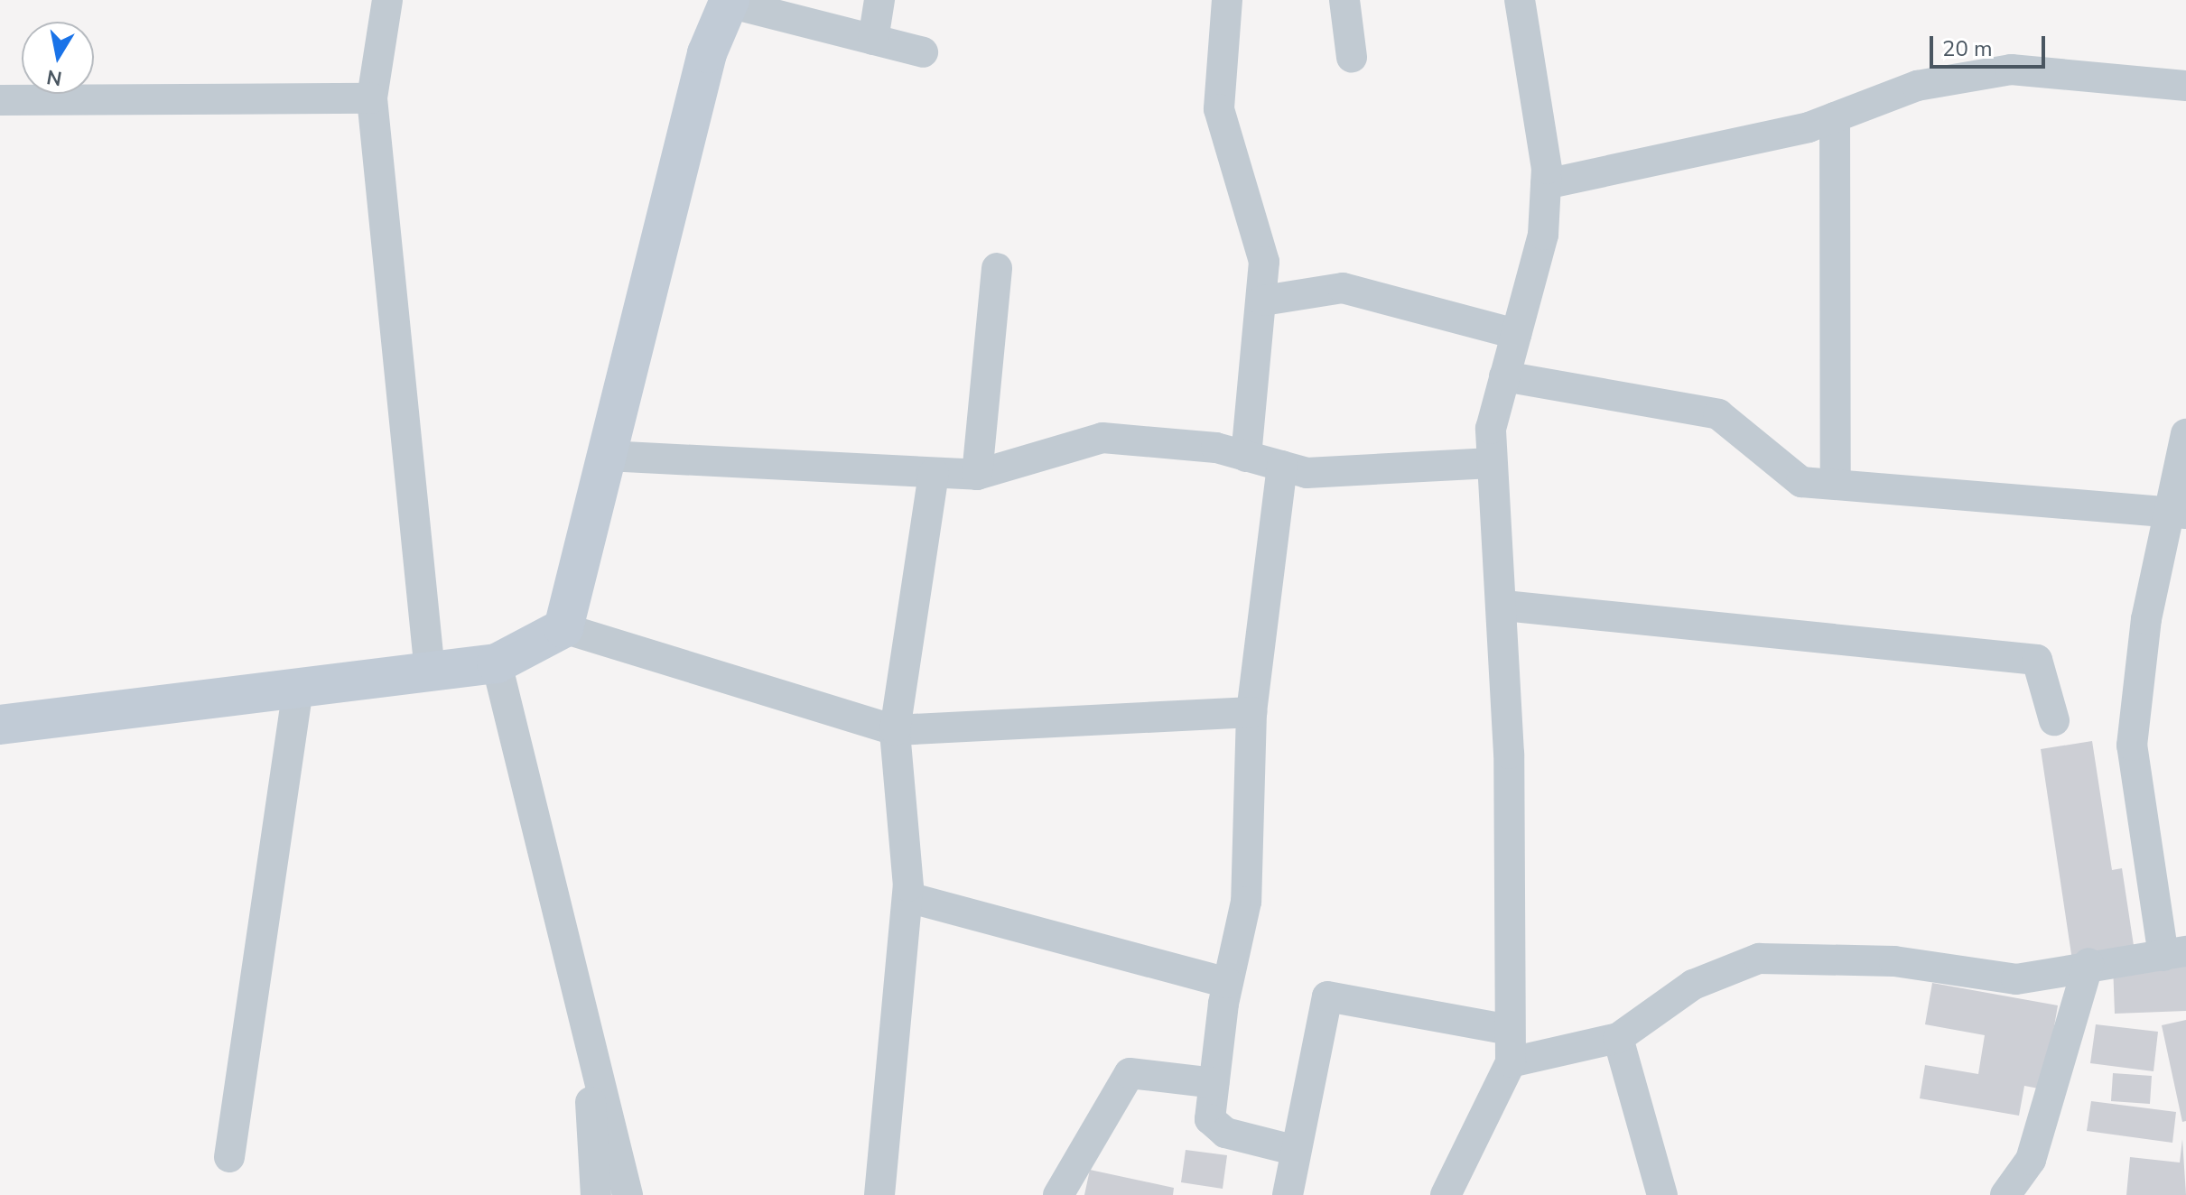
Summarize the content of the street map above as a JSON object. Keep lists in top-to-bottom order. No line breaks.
{"scale_bar":"20 m","north":"bottom"}
